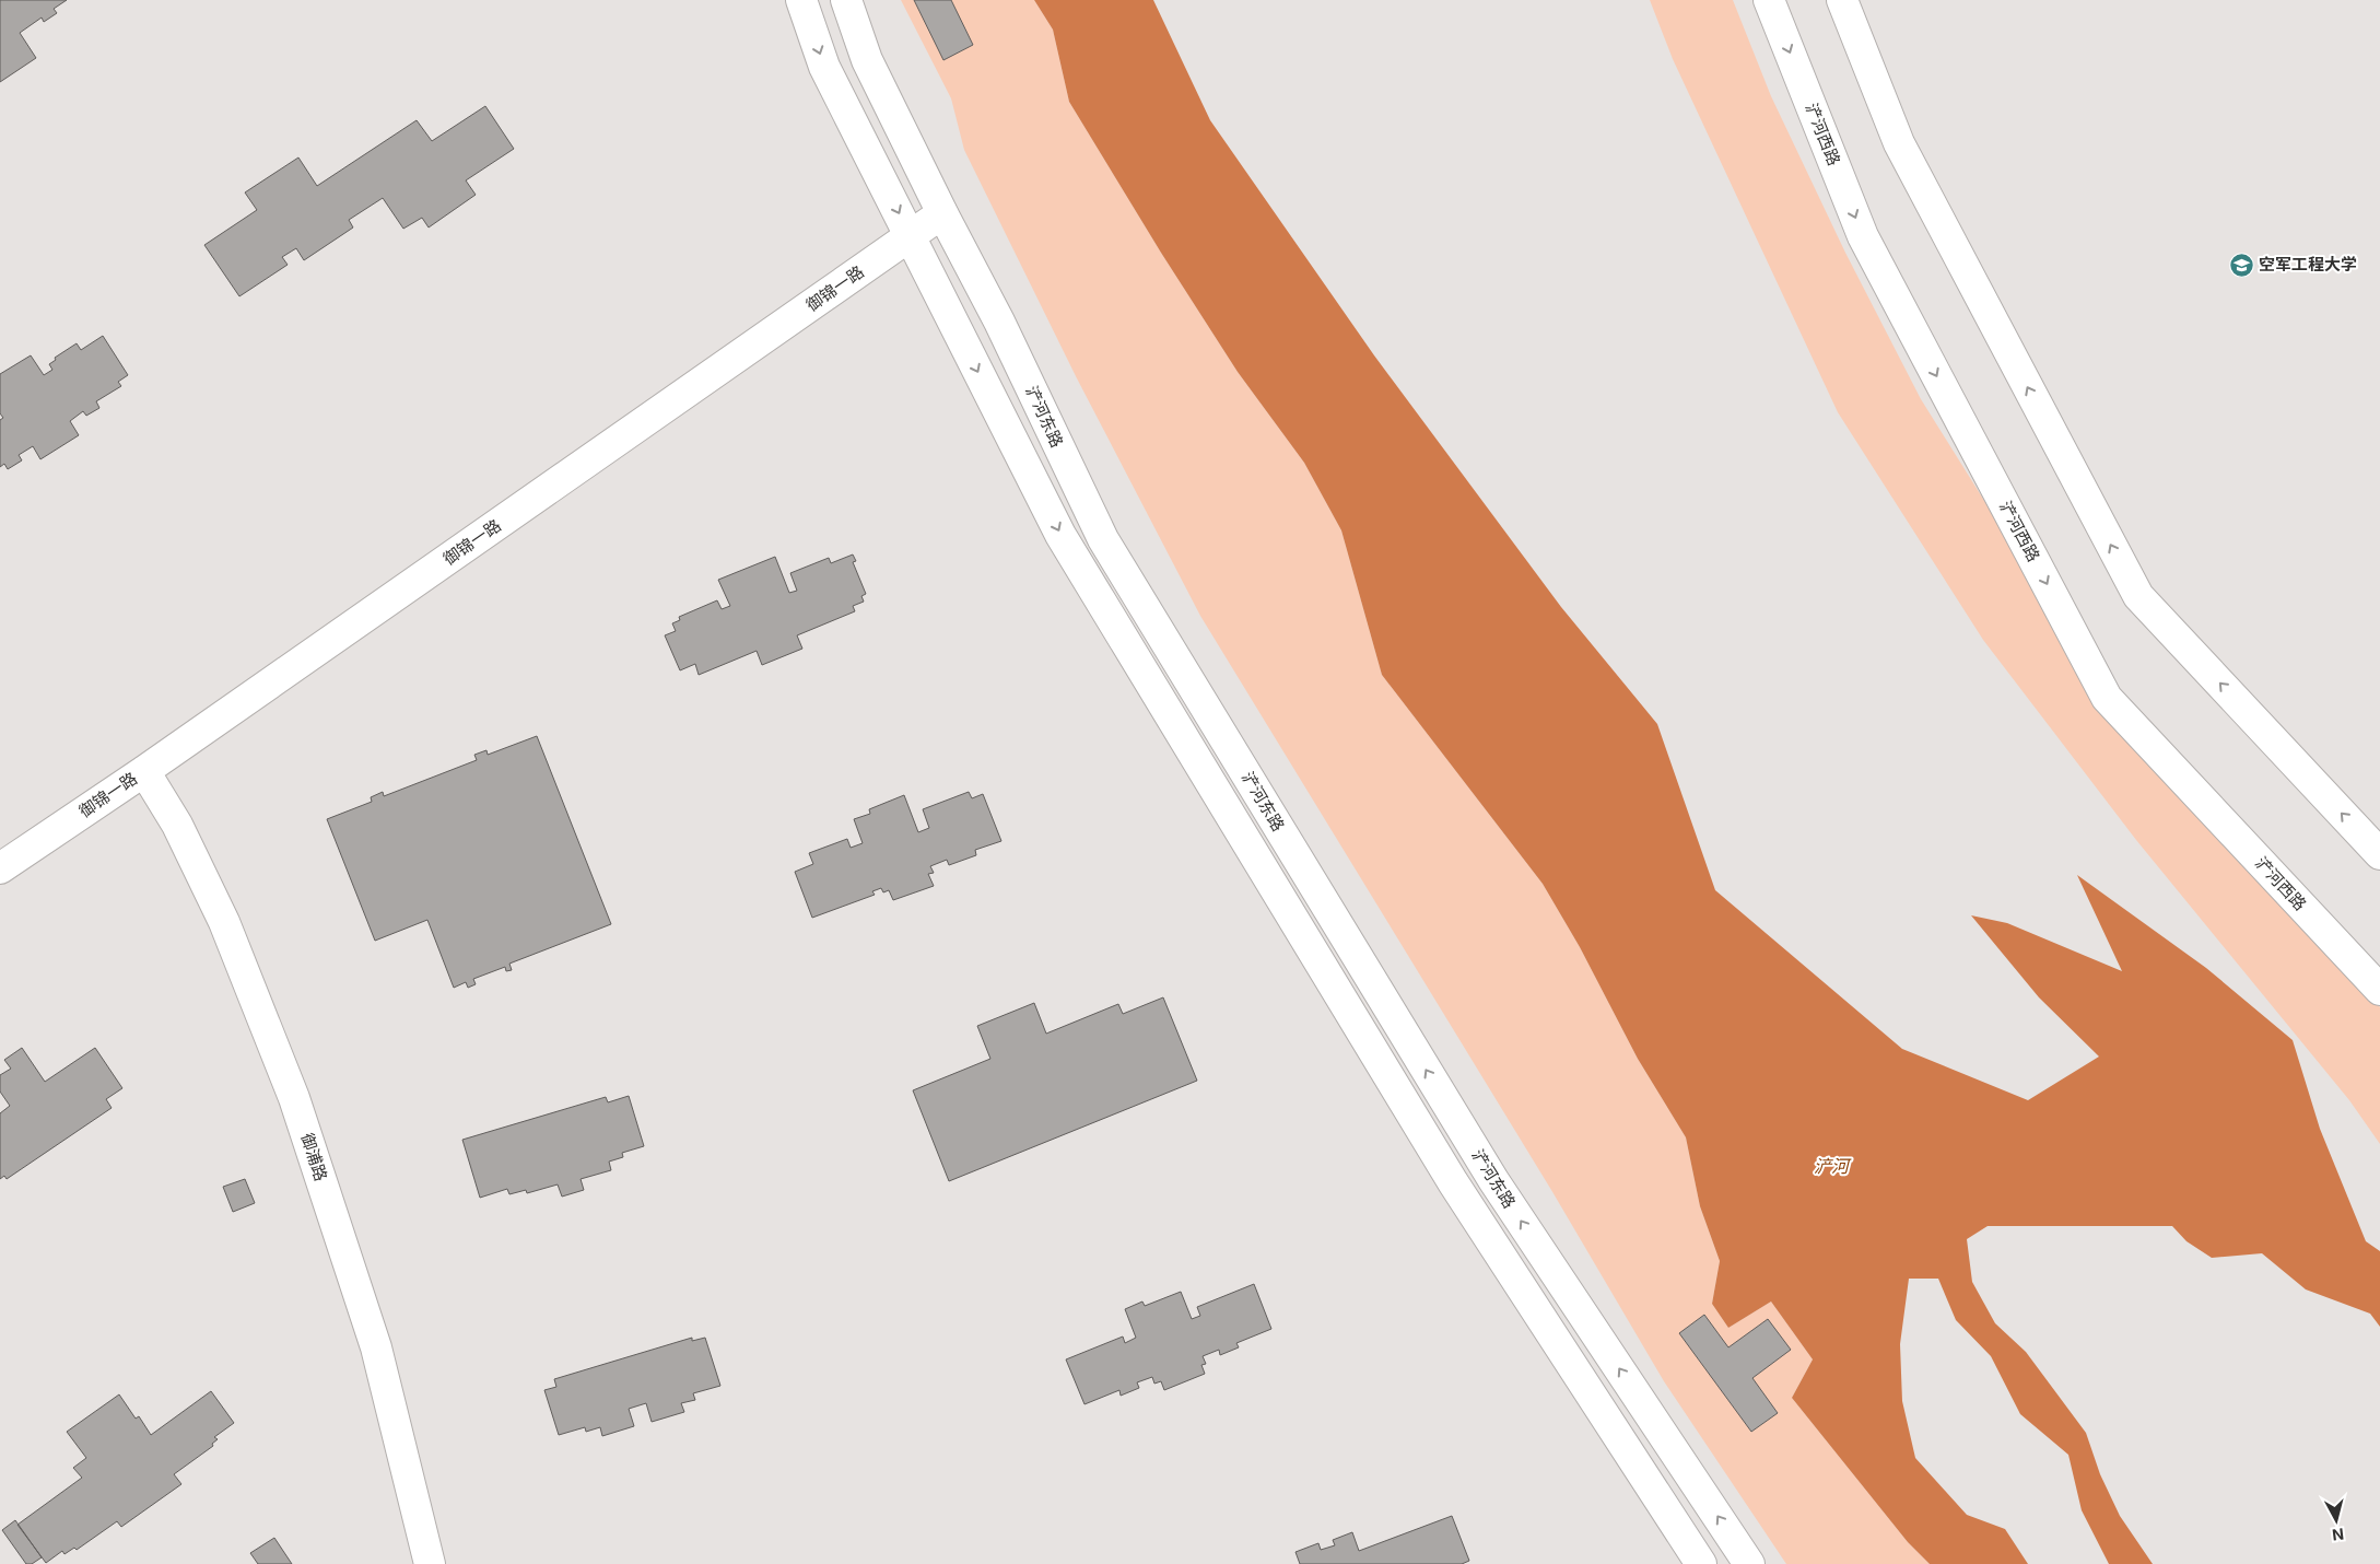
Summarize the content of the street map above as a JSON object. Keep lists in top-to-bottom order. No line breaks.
{"streets":{"main road":["浐河西路","御锦一路","浐河东路","御浦路"]},"crossings":[["御锦一路","浐河东路"],["御锦一路","御浦路"]],"water":["浐河"],"places":{"school or university":["空军工程大学"]},"north":"bottom"}
